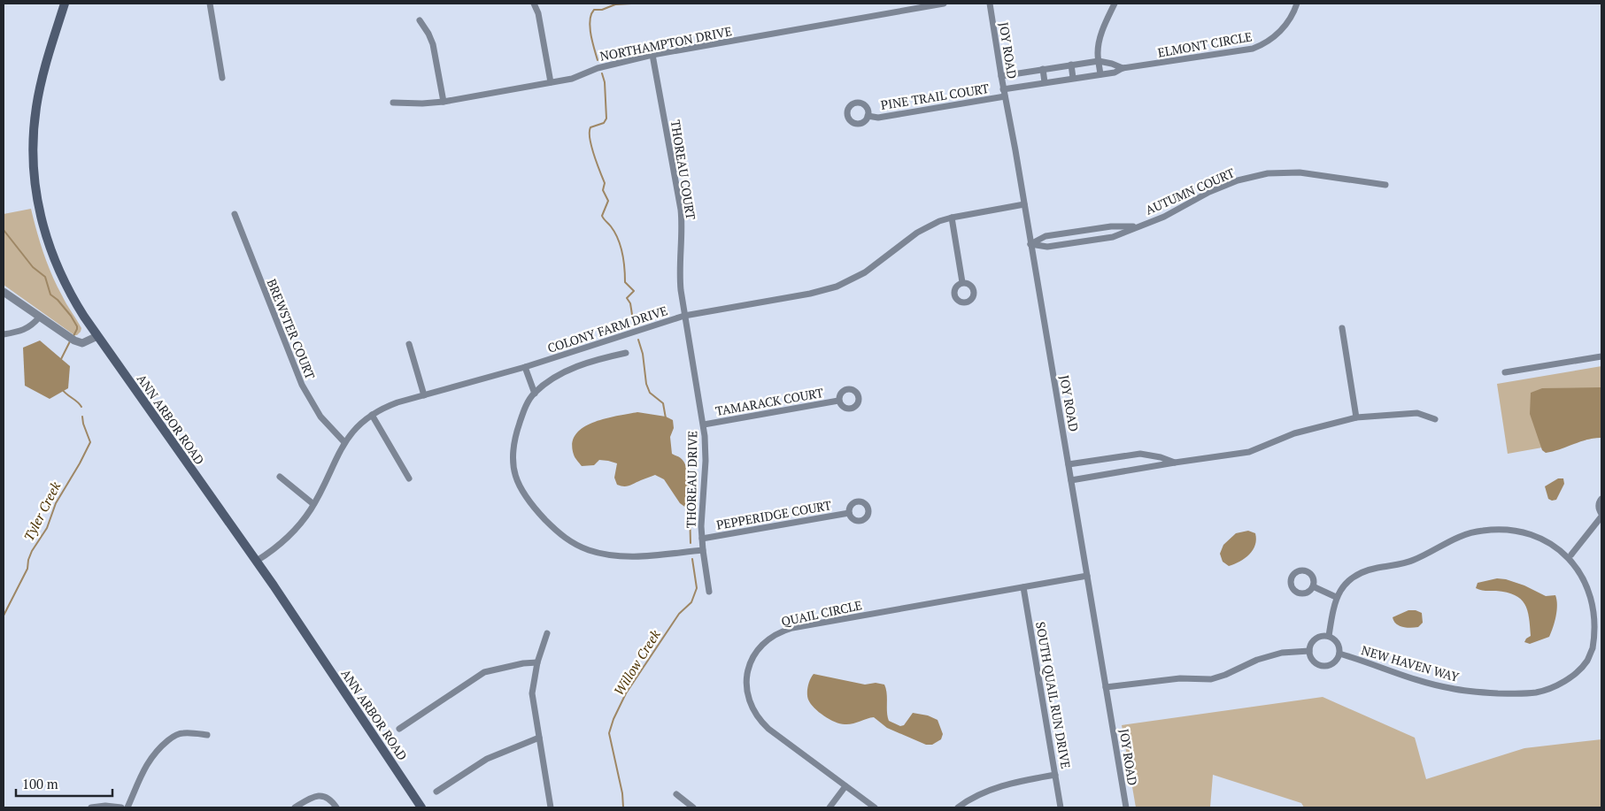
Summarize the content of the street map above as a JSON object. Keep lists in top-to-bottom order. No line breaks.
{"streets":{"main road":["ANN ARBOR ROAD"],"street":["NORTHAMPTON DRIVE","ELMONT CIRCLE","JOY ROAD","PINE TRAIL COURT","THOREAU COURT","AUTUMN COURT","BREWSTER COURT","COLONY FARM DRIVE","TAMARACK COURT","THOREAU DRIVE","PEPPERIDGE COURT","QUAIL CIRCLE","NEW HAVEN WAY","SOUTH QUAIL RUN DRIVE"]},"crossings":[["NORTHAMPTON DRIVE","THOREAU COURT"],["ELMONT CIRCLE","JOY ROAD"],["JOY ROAD","PINE TRAIL COURT"],["JOY ROAD","AUTUMN COURT"],["JOY ROAD","COLONY FARM DRIVE"],["JOY ROAD","QUAIL CIRCLE"],["THOREAU COURT","COLONY FARM DRIVE"],["THOREAU COURT","THOREAU DRIVE"],["BREWSTER COURT","COLONY FARM DRIVE"],["COLONY FARM DRIVE","ANN ARBOR ROAD"],["COLONY FARM DRIVE","THOREAU DRIVE"],["TAMARACK COURT","THOREAU DRIVE"],["THOREAU DRIVE","PEPPERIDGE COURT"],["QUAIL CIRCLE","SOUTH QUAIL RUN DRIVE"]],"water":["Tyler Creek","Willow Creek"],"scale_bar":"100 m"}
